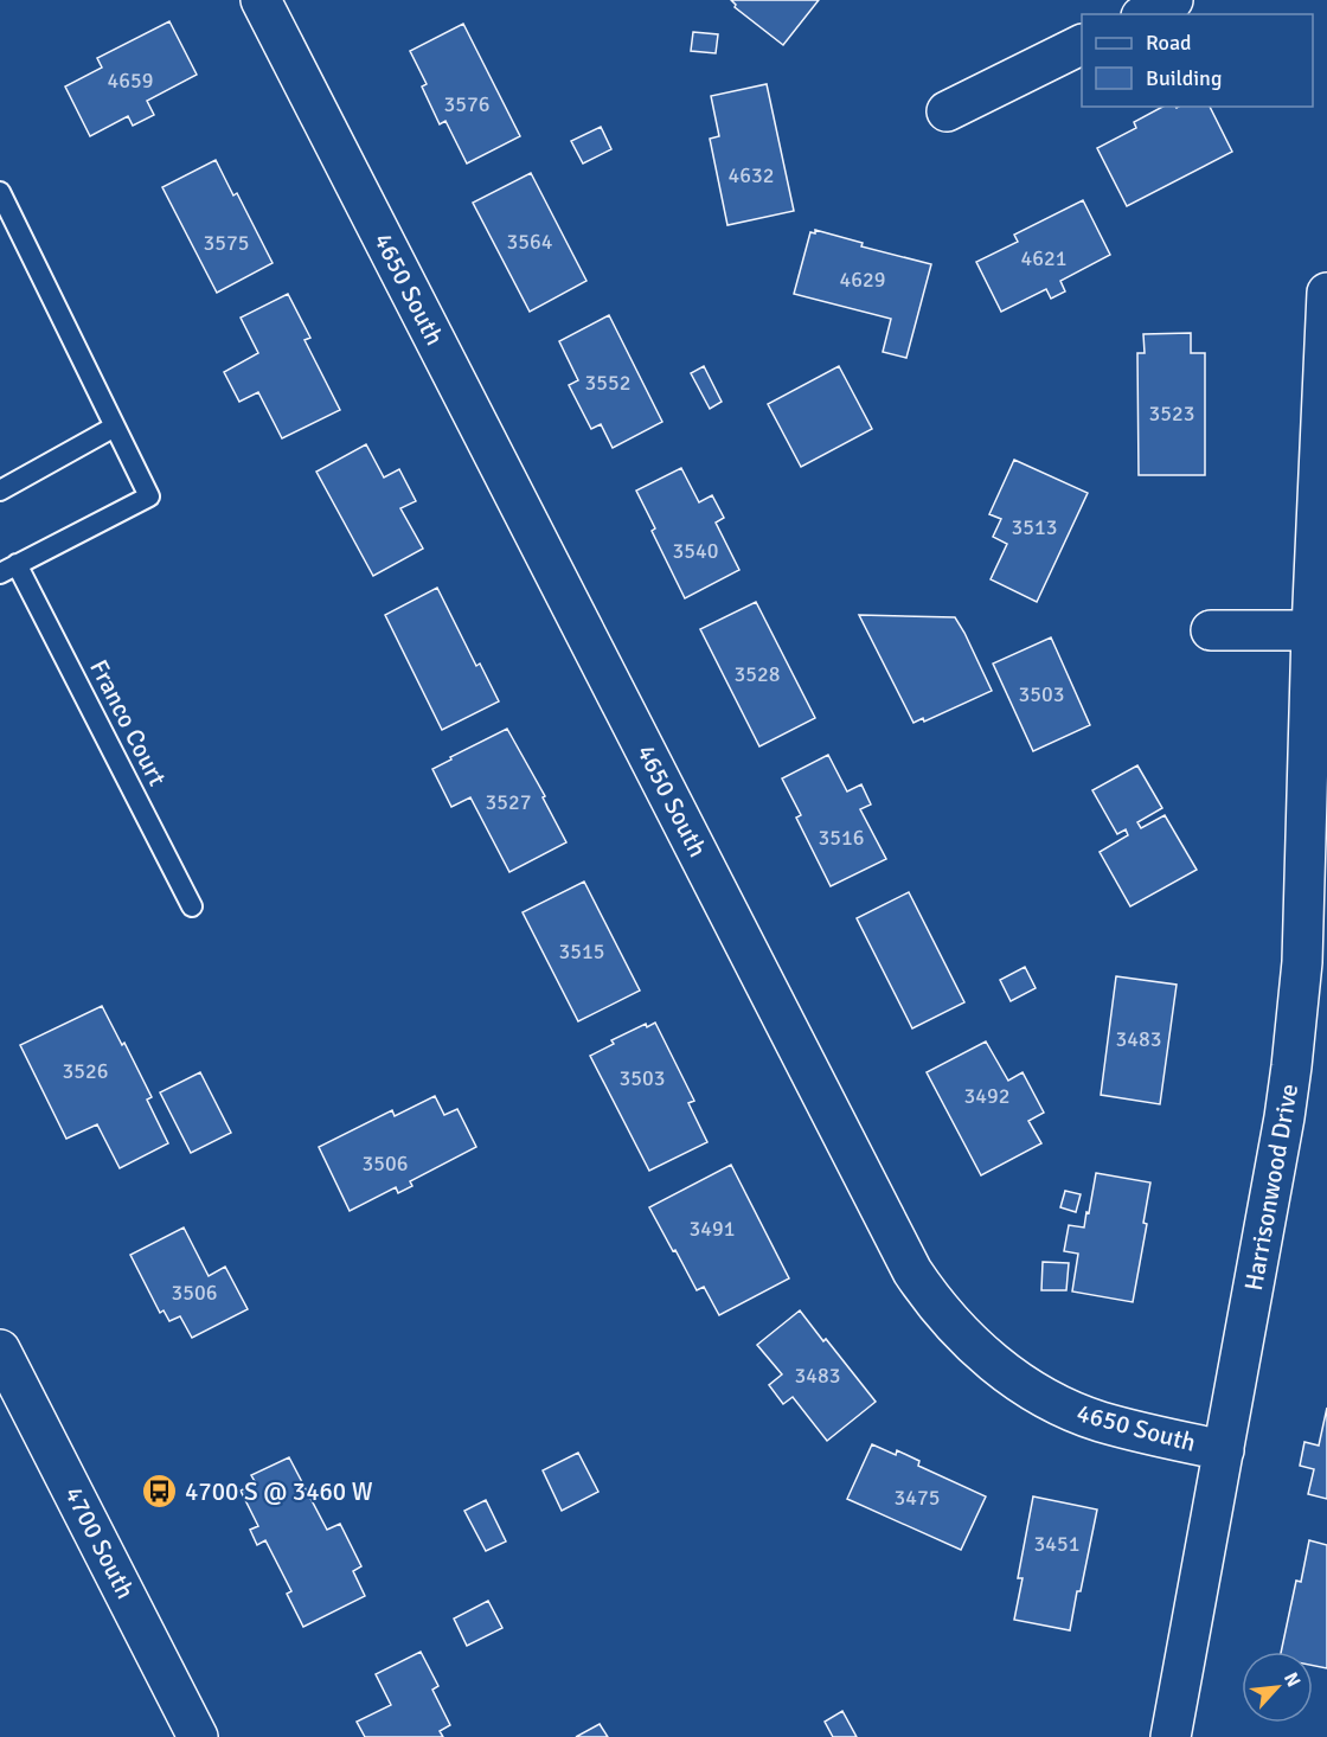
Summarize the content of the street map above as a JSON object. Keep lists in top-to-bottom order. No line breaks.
{"streets":{"street":["4650 South","Harrisonwood Drive","4700 South"],"lane":["Franco Court"]},"crossings":[["4650 South","Harrisonwood Drive"]],"places":{"bus stop":["4700 S @ 3460 W"]},"house_numbers":["4659","3576","4632","3564","3575","4621","4629","3552","3523","3513","3540","3528","3503","3527","3516","3515","3483","3526","3503","3492","3506","3491","3506","3483","3475","3451"],"legend":["Road","Building"],"north":"top right"}
